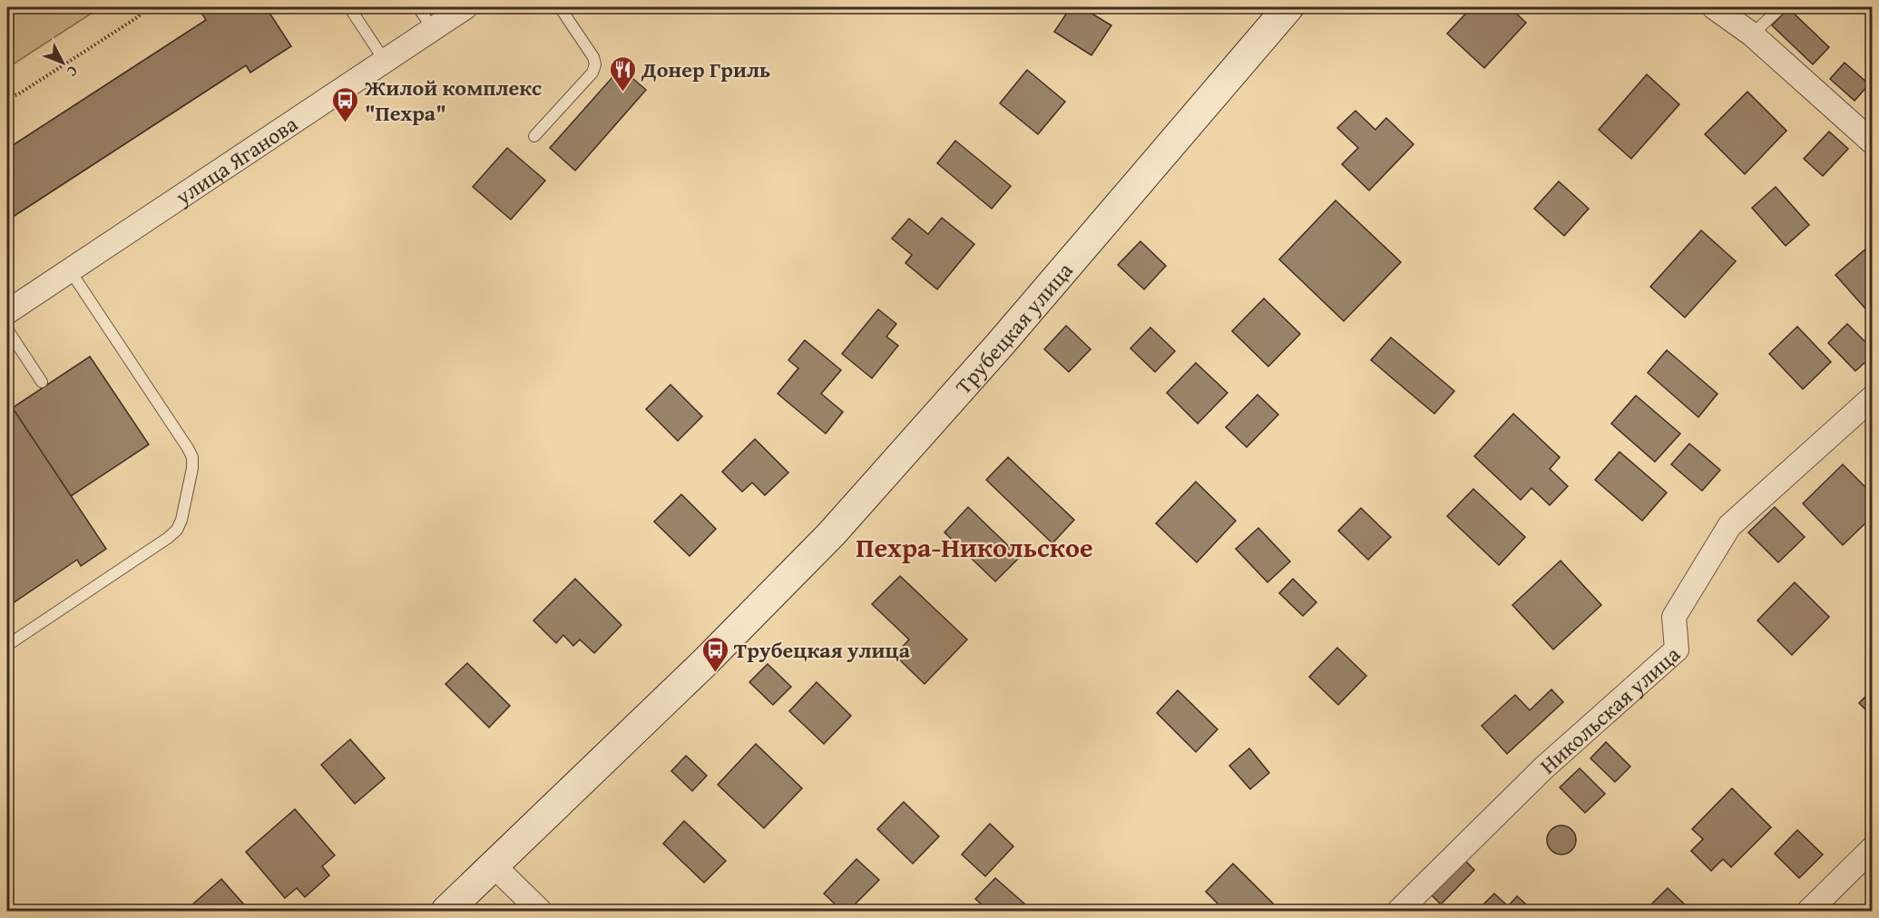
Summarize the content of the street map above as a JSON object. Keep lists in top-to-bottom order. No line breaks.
{"streets":{"main road":["Трубецкая улица"],"street":["улица Яганова","Никольская улица"]},"districts":["Пехра-Никольское"],"places":{"restaurant":["Донер Гриль"],"bus stop":["Жилой комплекс \"Пехра\"","Трубецкая улица"]},"north":"bottom right"}
